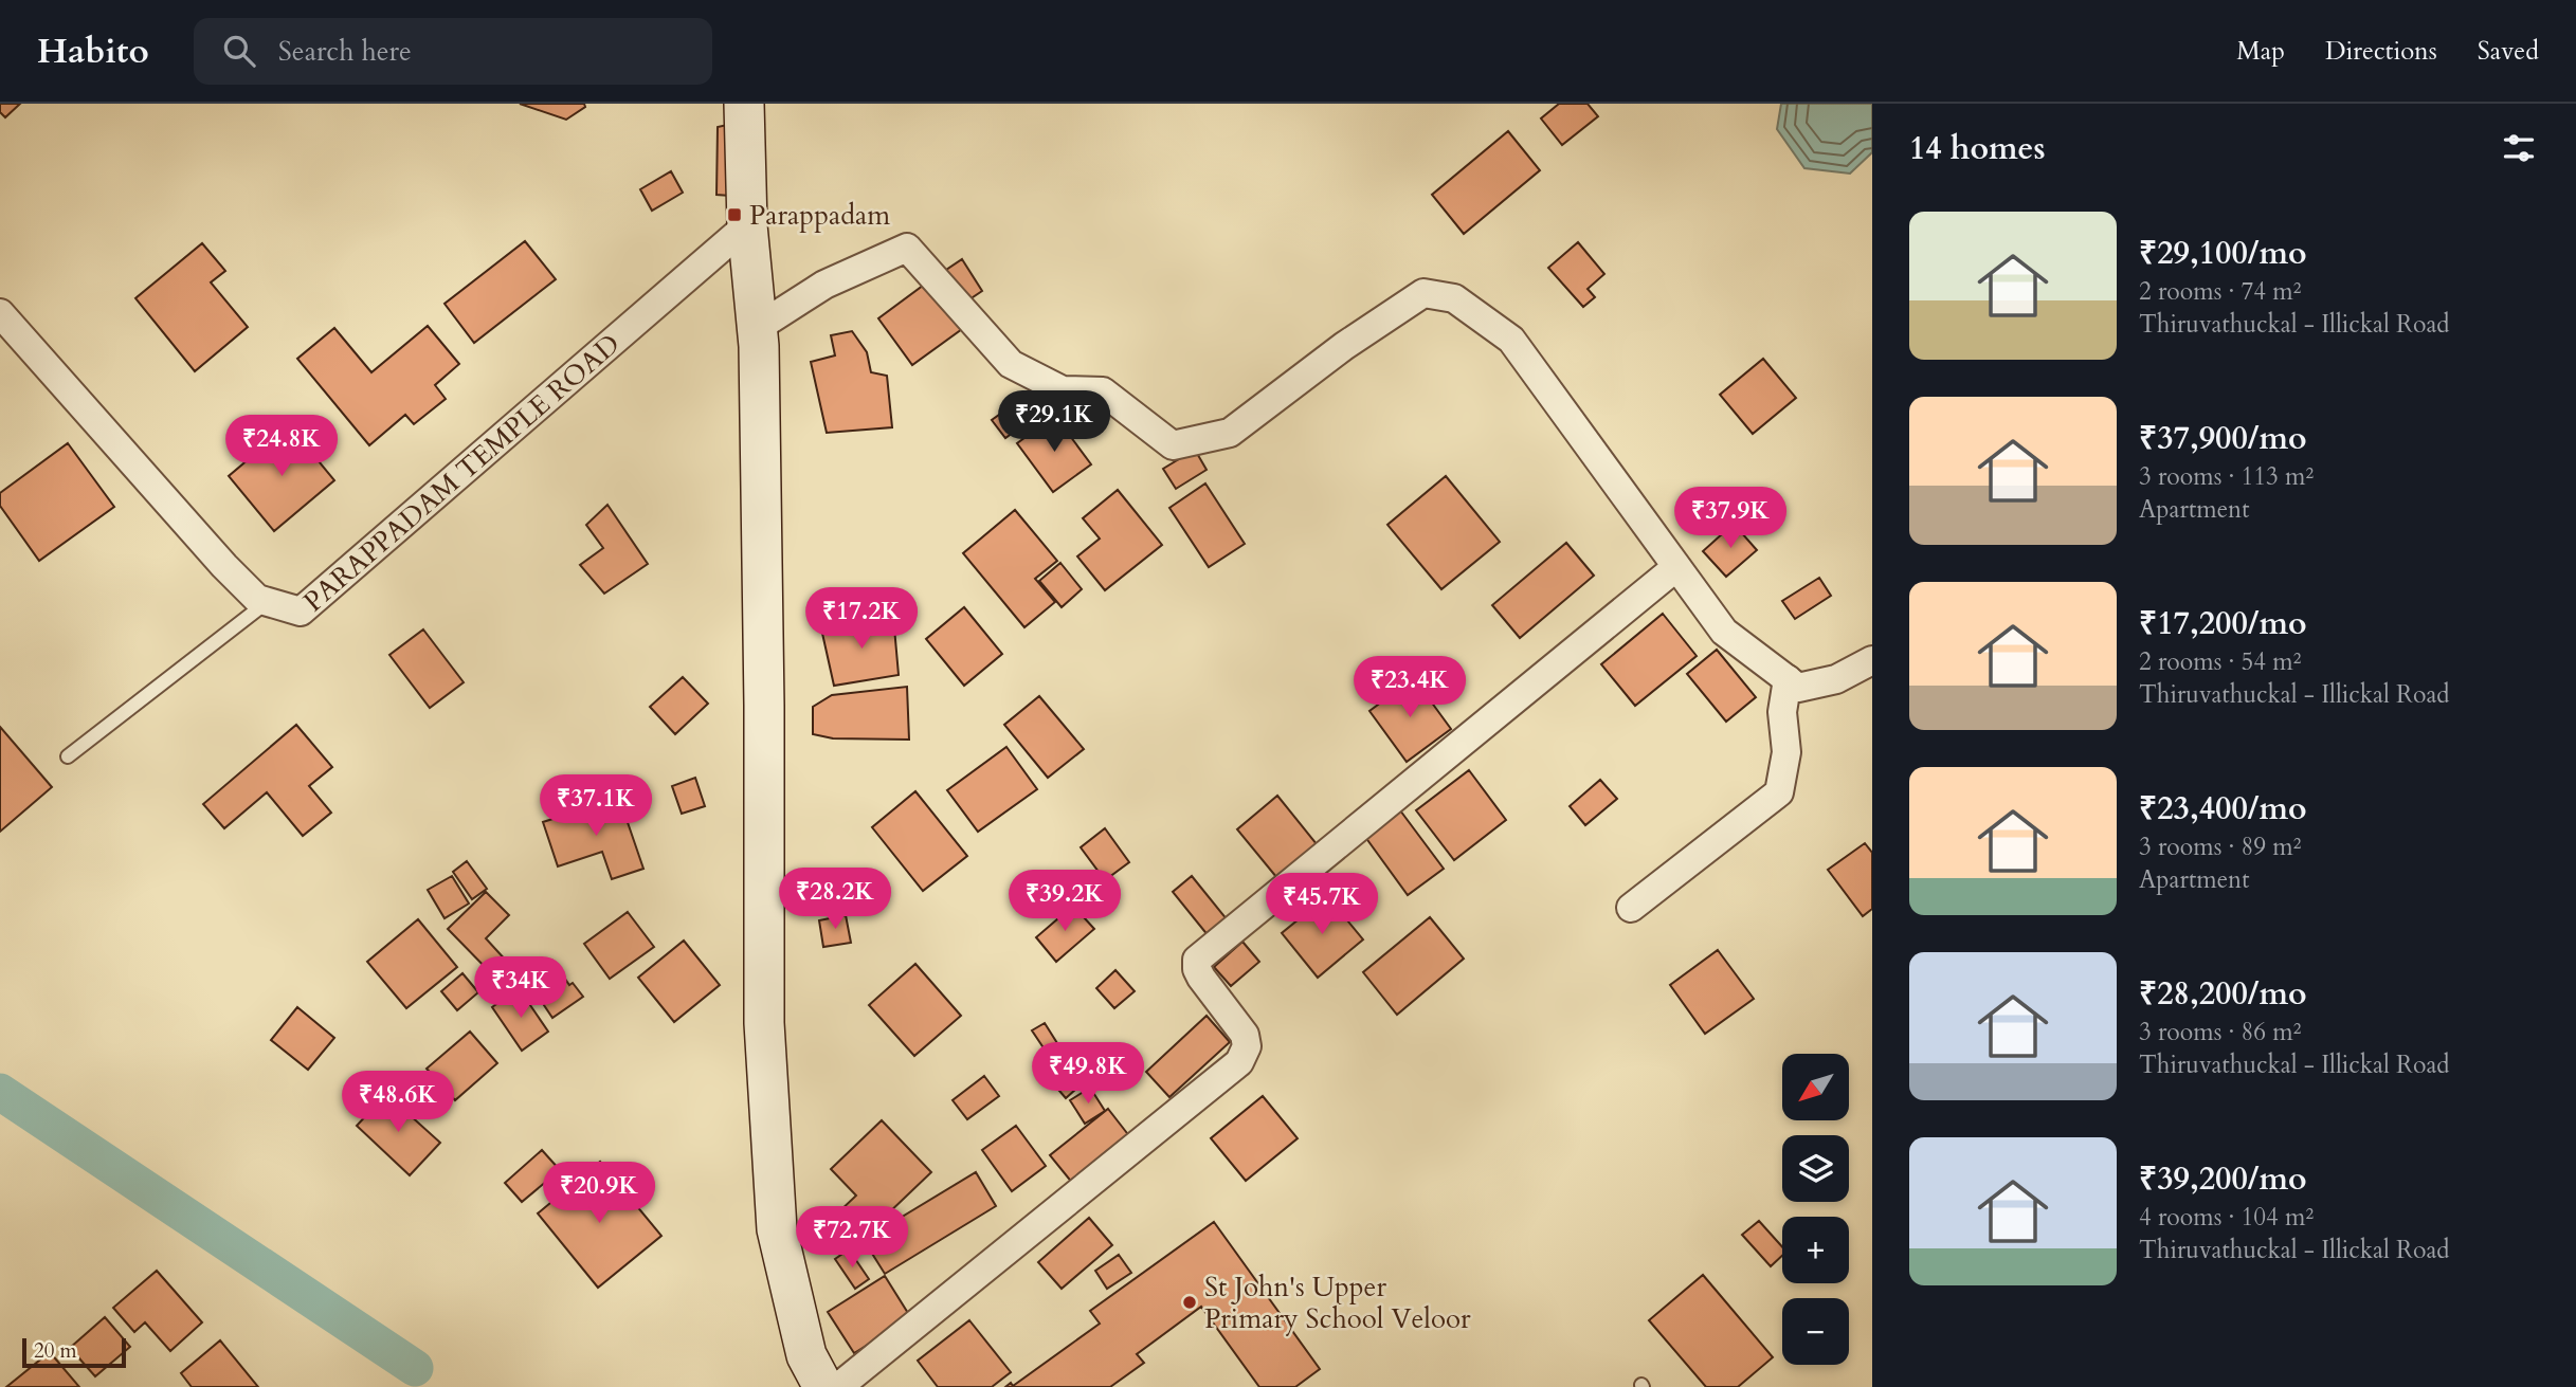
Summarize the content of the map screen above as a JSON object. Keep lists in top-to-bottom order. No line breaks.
{"streets":{"street":["PARAPPADAM TEMPLE ROAD"]},"places":{"transit":["Parappadam"],"other":["St John's Upper Primary School Veloor"]},"scale_bar":"20 m","north":"bottom left","page":{"header":"Habito","search":"Search here","nav":["Map","Directions","Saved"],"heading":"14 homes","list":[{"name":"₹29,100/mo","note":"2 rooms · 74 m² · Thiruvathuckal - Illickal Road"},{"name":"₹37,900/mo","note":"3 rooms · 113 m² · Apartment"},{"name":"₹17,200/mo","note":"2 rooms · 54 m² · Thiruvathuckal - Illickal Road"},{"name":"₹23,400/mo","note":"3 rooms · 89 m² · Apartment"},{"name":"₹28,200/mo","note":"3 rooms · 86 m² · Thiruvathuckal - Illickal Road"},{"name":"₹39,200/mo","note":"4 rooms · 104 m² · Thiruvathuckal - Illickal Road"}],"price":["₹29.1K","₹24.8K","₹37.9K","₹17.2K","₹23.4K","₹37.1K","₹28.2K","₹39.2K","₹45.7K","₹34K","₹49.8K","₹48.6K","₹20.9K","₹72.7K"],"map_buttons":["+","−"],"scale":"20 m"}}
